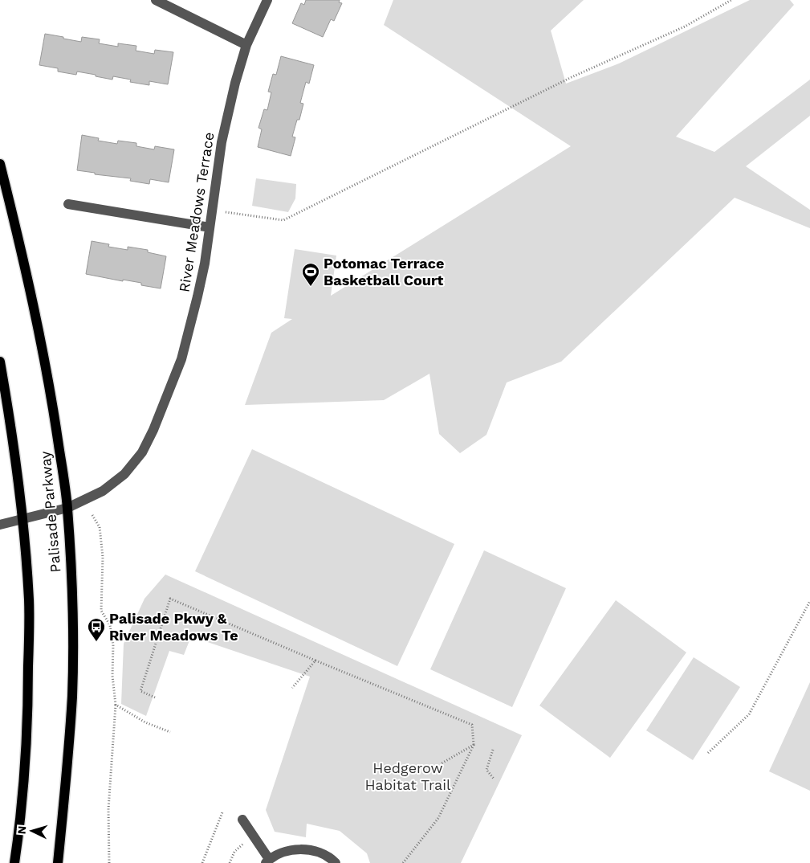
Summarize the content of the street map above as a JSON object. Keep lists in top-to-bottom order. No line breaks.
{"streets":{"main road":["Palisade Parkway"],"street":["River Meadows Terrace"]},"crossings":[["River Meadows Terrace","Palisade Parkway"]],"parks":["Hedgerow Habitat Trail"],"places":{"sports":["Potomac Terrace Basketball Court"],"bus stop":["Palisade Pkwy & River Meadows Te"]},"north":"left"}
